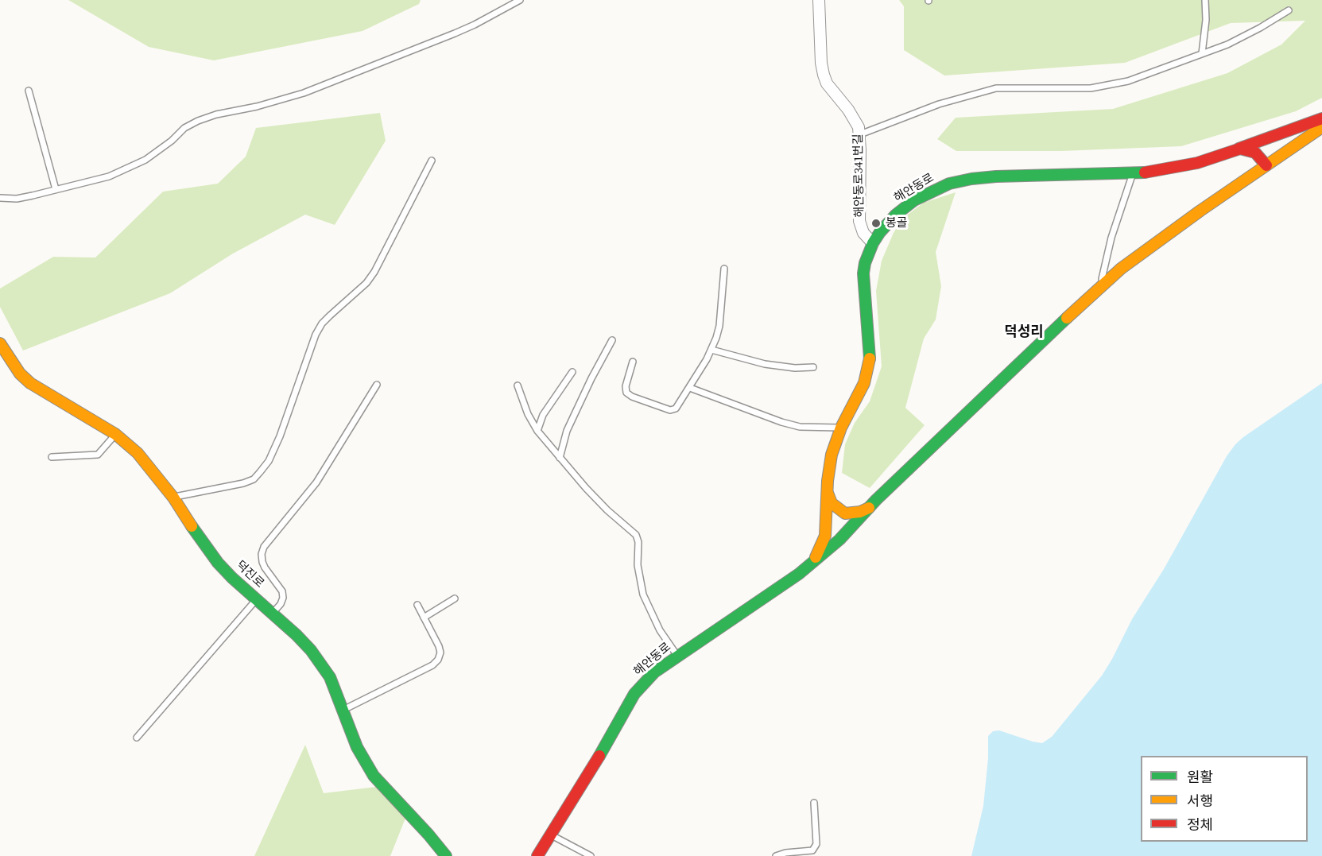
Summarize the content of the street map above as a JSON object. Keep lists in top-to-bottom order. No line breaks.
{"streets":{"street":["해안동로341번길","해안동로","덕진로"]},"crossings":[["해안동로341번길","해안동로"]],"districts":["덕성리"],"places":["봉골"],"legend":["원활","서행","정체"]}
